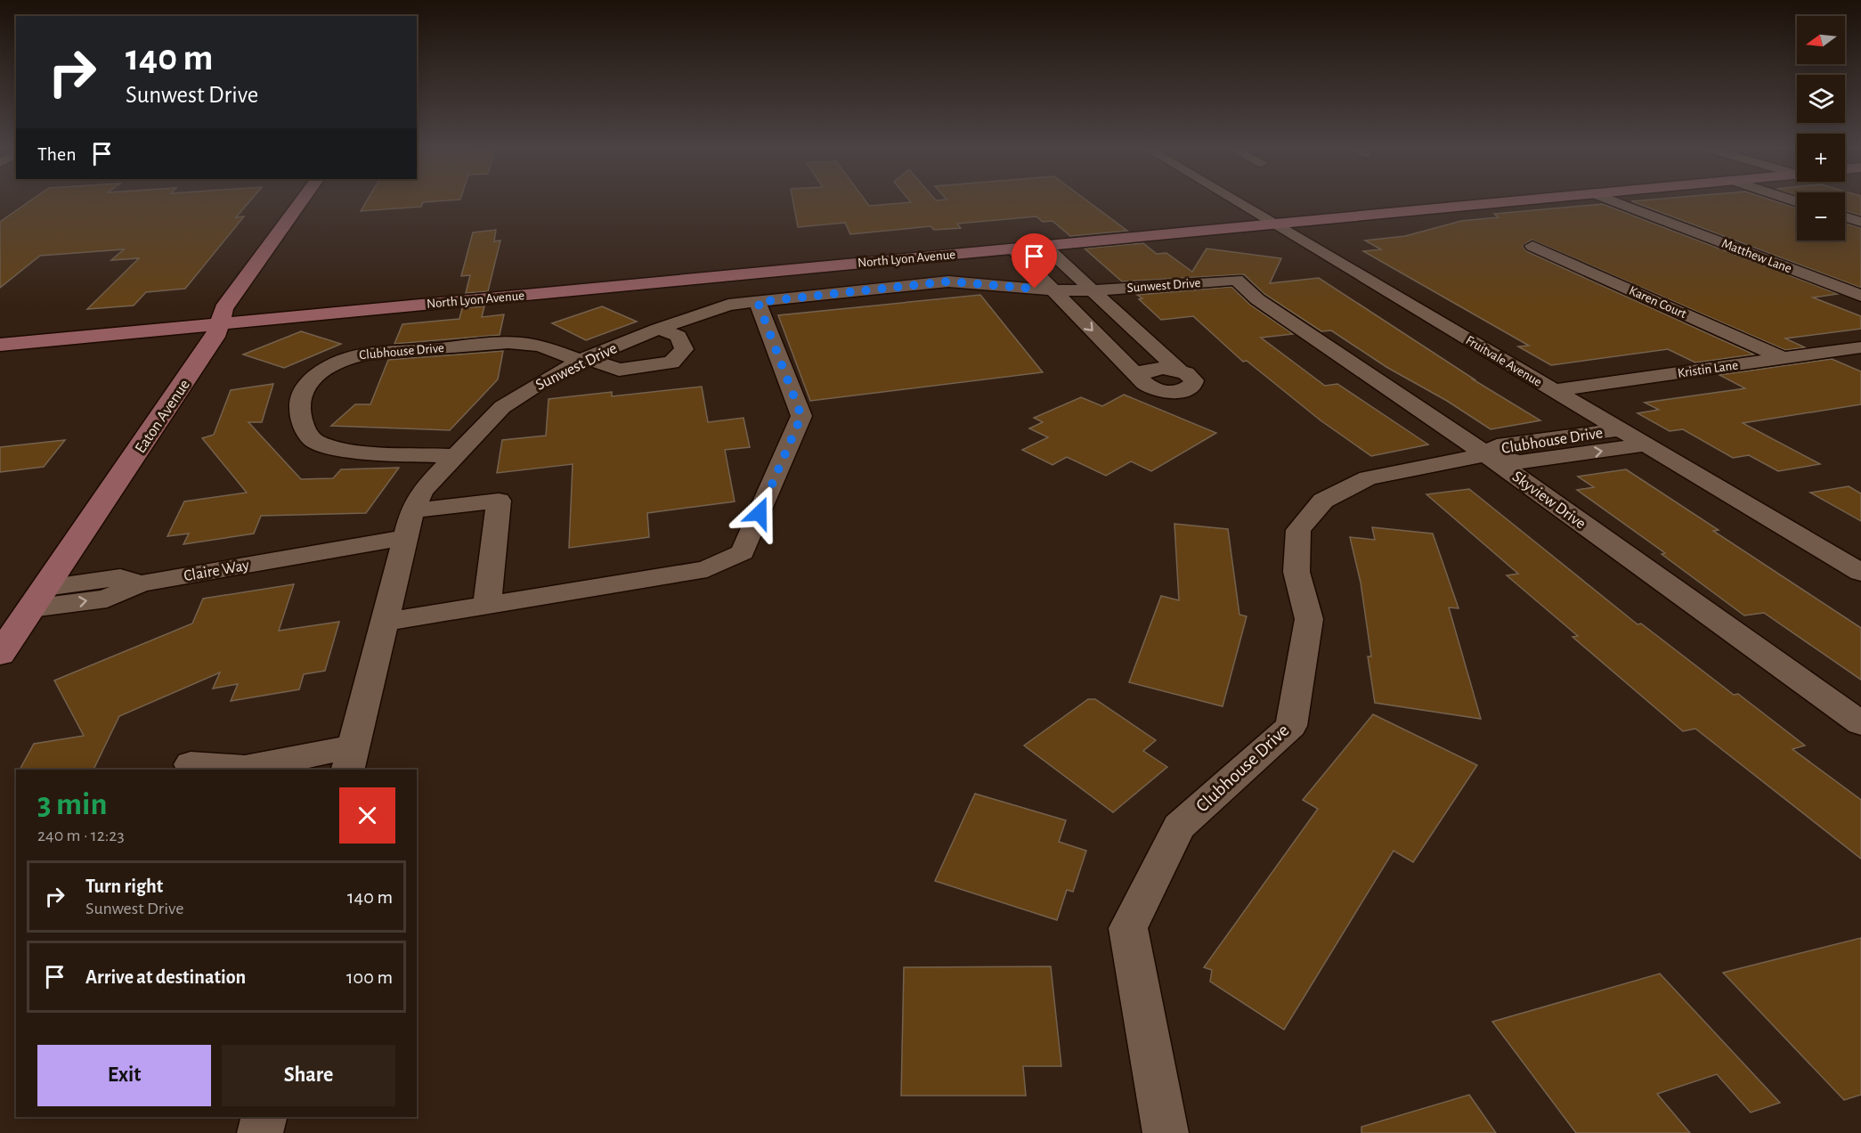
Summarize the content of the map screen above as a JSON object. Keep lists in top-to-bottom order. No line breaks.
{"streets":{"street":["Matthew Lane","North Lyon Avenue","Sunwest Drive","Karen Court","Clubhouse Drive","Fruitvale Avenue","Kristin Lane","Eaton Avenue","Skyview Drive","Claire Way"]},"crossings":[["North Lyon Avenue","Fruitvale Avenue"],["North Lyon Avenue","Eaton Avenue"],["Sunwest Drive","Clubhouse Drive"],["Sunwest Drive","Skyview Drive"],["Sunwest Drive","Claire Way"],["Karen Court","Kristin Lane"],["Clubhouse Drive","Fruitvale Avenue"],["Clubhouse Drive","Skyview Drive"],["Fruitvale Avenue","Kristin Lane"],["Eaton Avenue","Claire Way"]],"north":"left","page":{"map_buttons":["+","−"],"turn":["140 m","Sunwest Drive"],"then":"Then","heading":["3 min","240 m · 12:23"],"list":[{"name":"Turn right","note":"Sunwest Drive","value":"140 m"},{"name":"Arrive at destination","value":"100 m"}],"buttons":["Exit","Share"]}}
